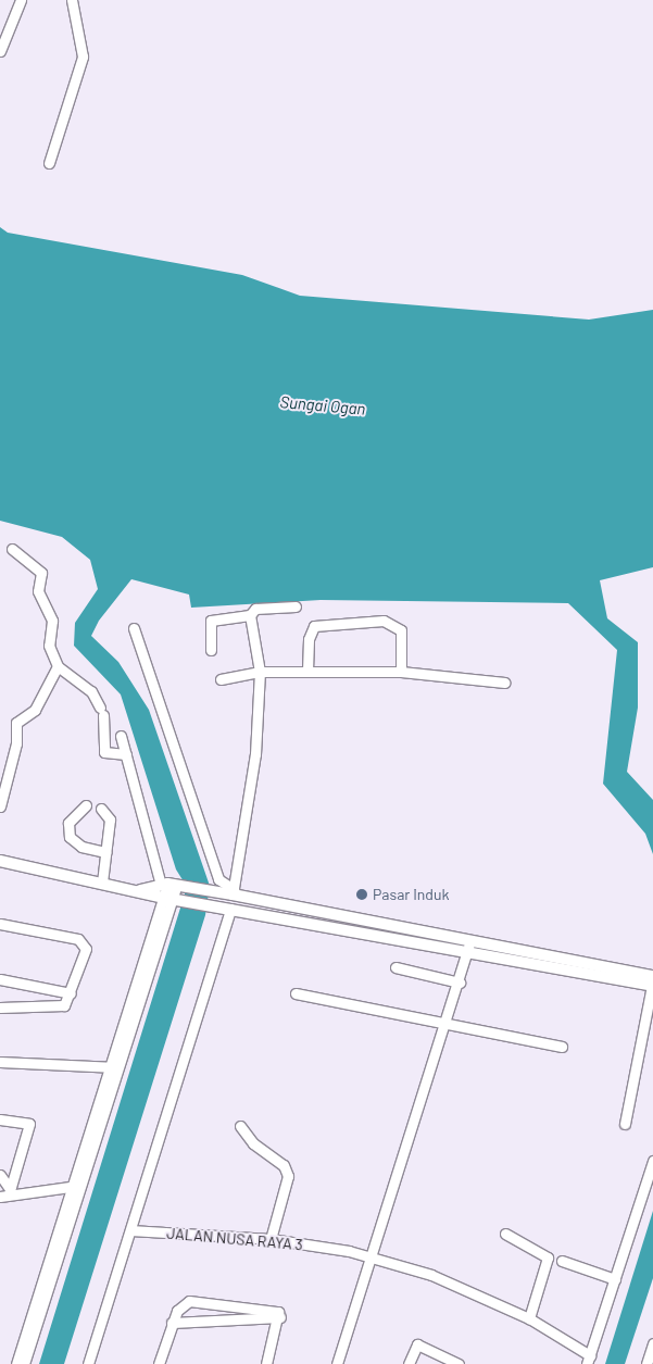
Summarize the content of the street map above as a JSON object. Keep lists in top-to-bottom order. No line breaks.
{"streets":{"street":["JALAN NUSA RAYA 3"]},"water":["Sungai Ogan"],"places":["Pasar Induk"]}
